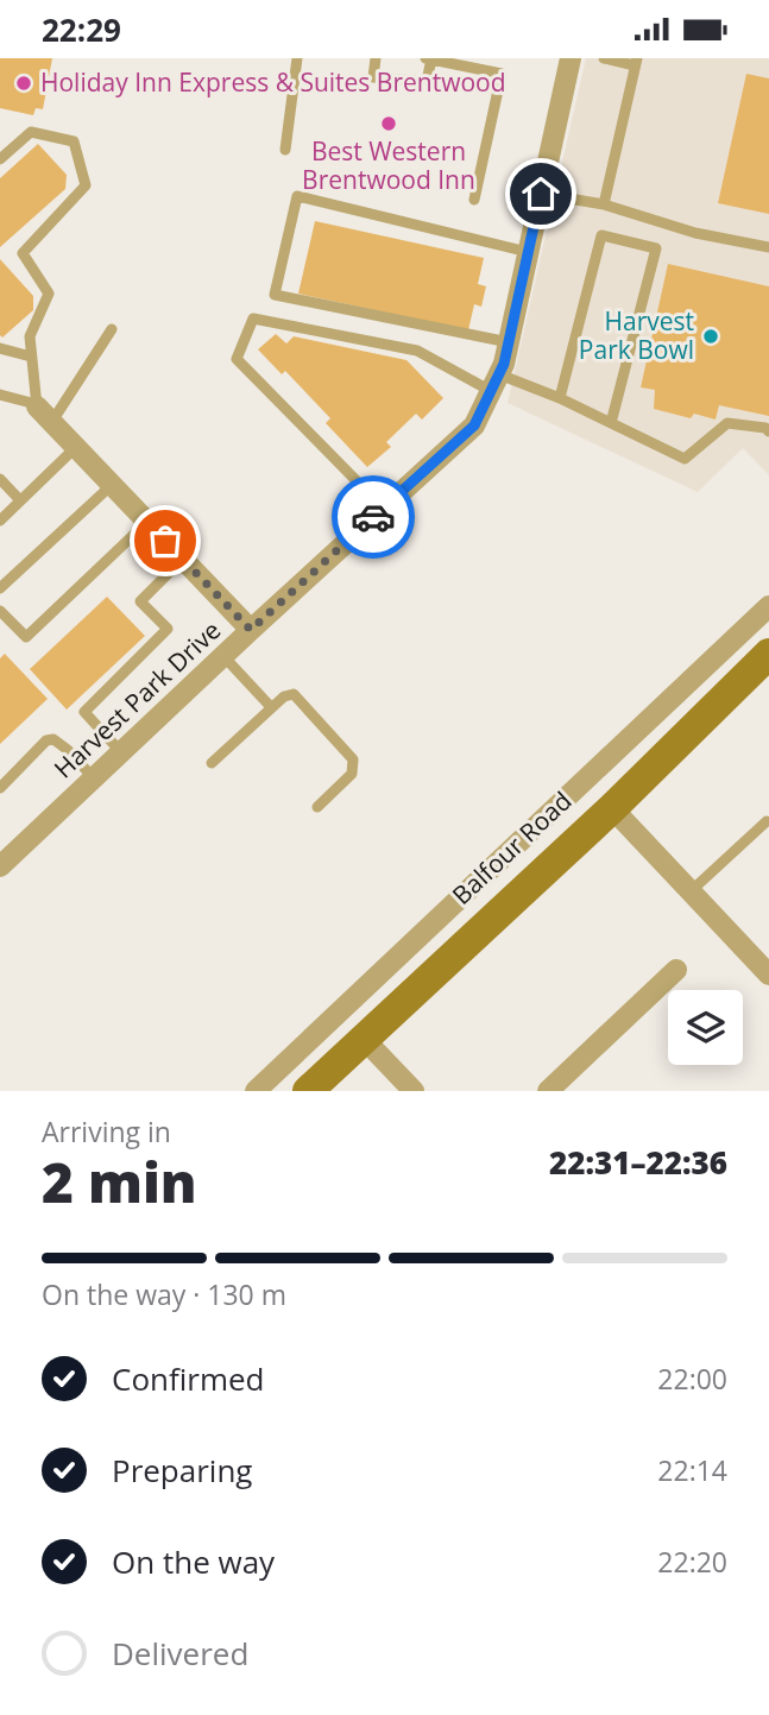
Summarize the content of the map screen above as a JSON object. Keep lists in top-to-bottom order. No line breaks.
{"streets":{"street":["Harvest Park Drive","Balfour Road"]},"places":["Holiday Inn Express & Suites Brentwood","Best Western Brentwood Inn","Harvest Park Bowl"],"page":{"status":"22:29","heading":["2 min","Arriving in","22:31–22:36"],"bar":"On the way · 130 m","list":[["Confirmed","22:00"],["Preparing","22:14"],["On the way","22:20"],"Delivered"]}}
